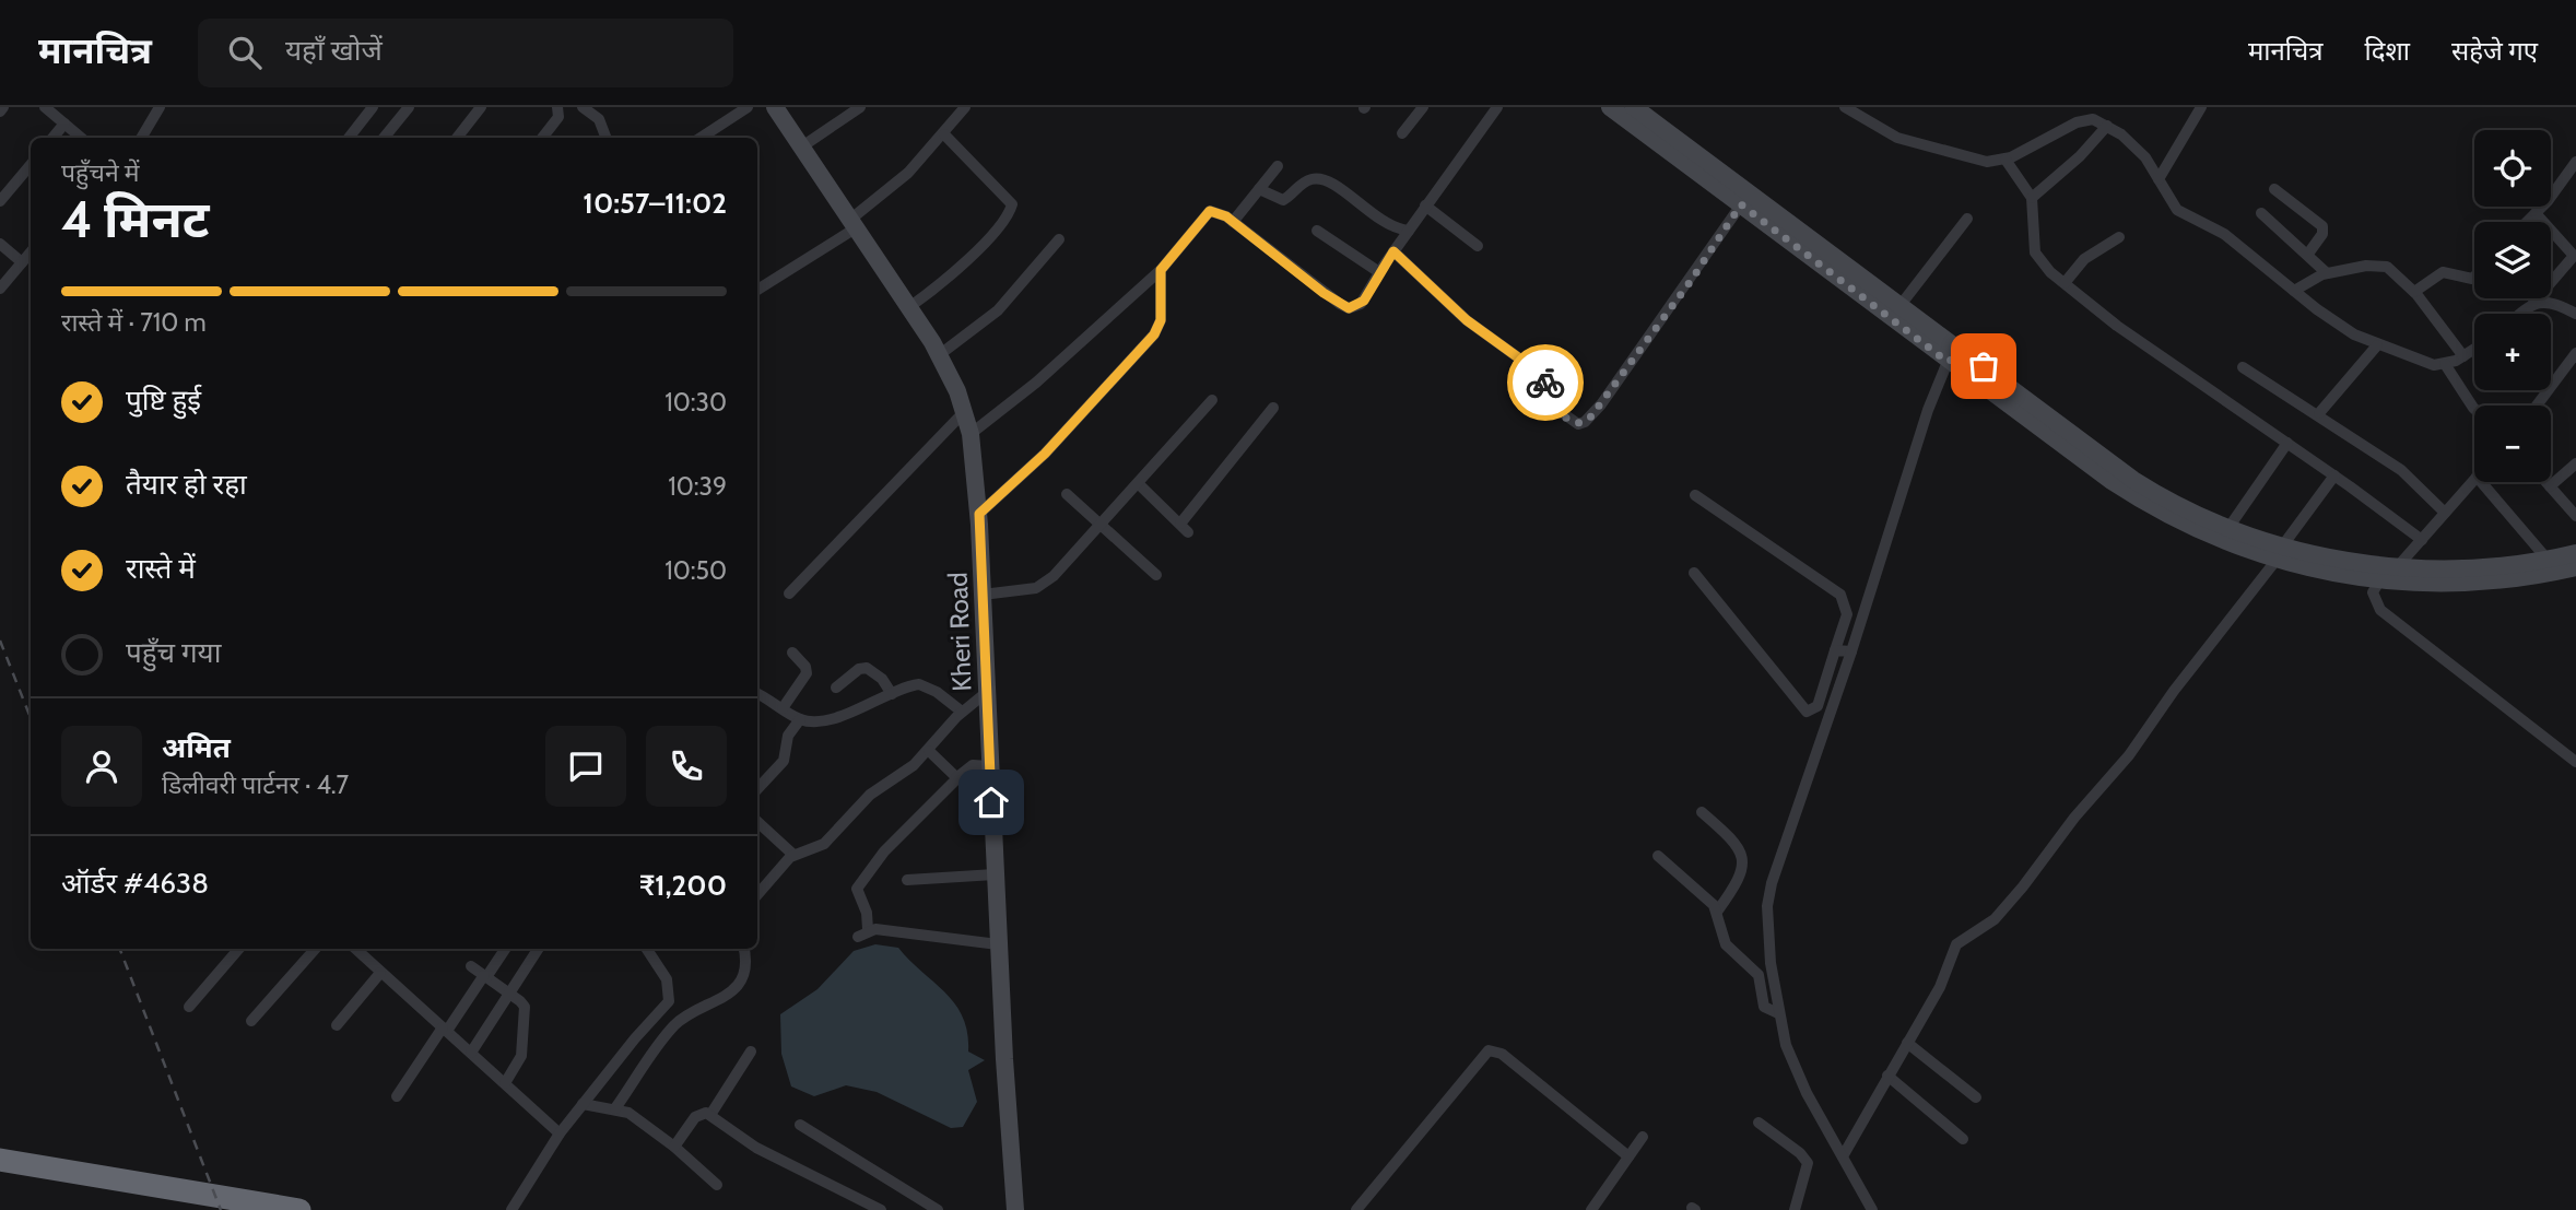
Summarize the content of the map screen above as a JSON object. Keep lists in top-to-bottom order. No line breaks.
{"streets":{"street":["Kheri Road"]},"page":{"header":"मानचित्र","search":"यहाँ खोजें","nav":["मानचित्र","दिशा","सहेजे गए"],"map_buttons":["+","−"],"heading":["4 मिनट","पहुँचने में","10:57–11:02"],"panel":["अमित","डिलीवरी पार्टनर · 4.7","ऑर्डर #4638","₹1,200"],"bar":"रास्ते में · 710 m","list":[["पुष्टि हुई","10:30"],["तैयार हो रहा","10:39"],["रास्ते में","10:50"],"पहुँच गया"]}}
